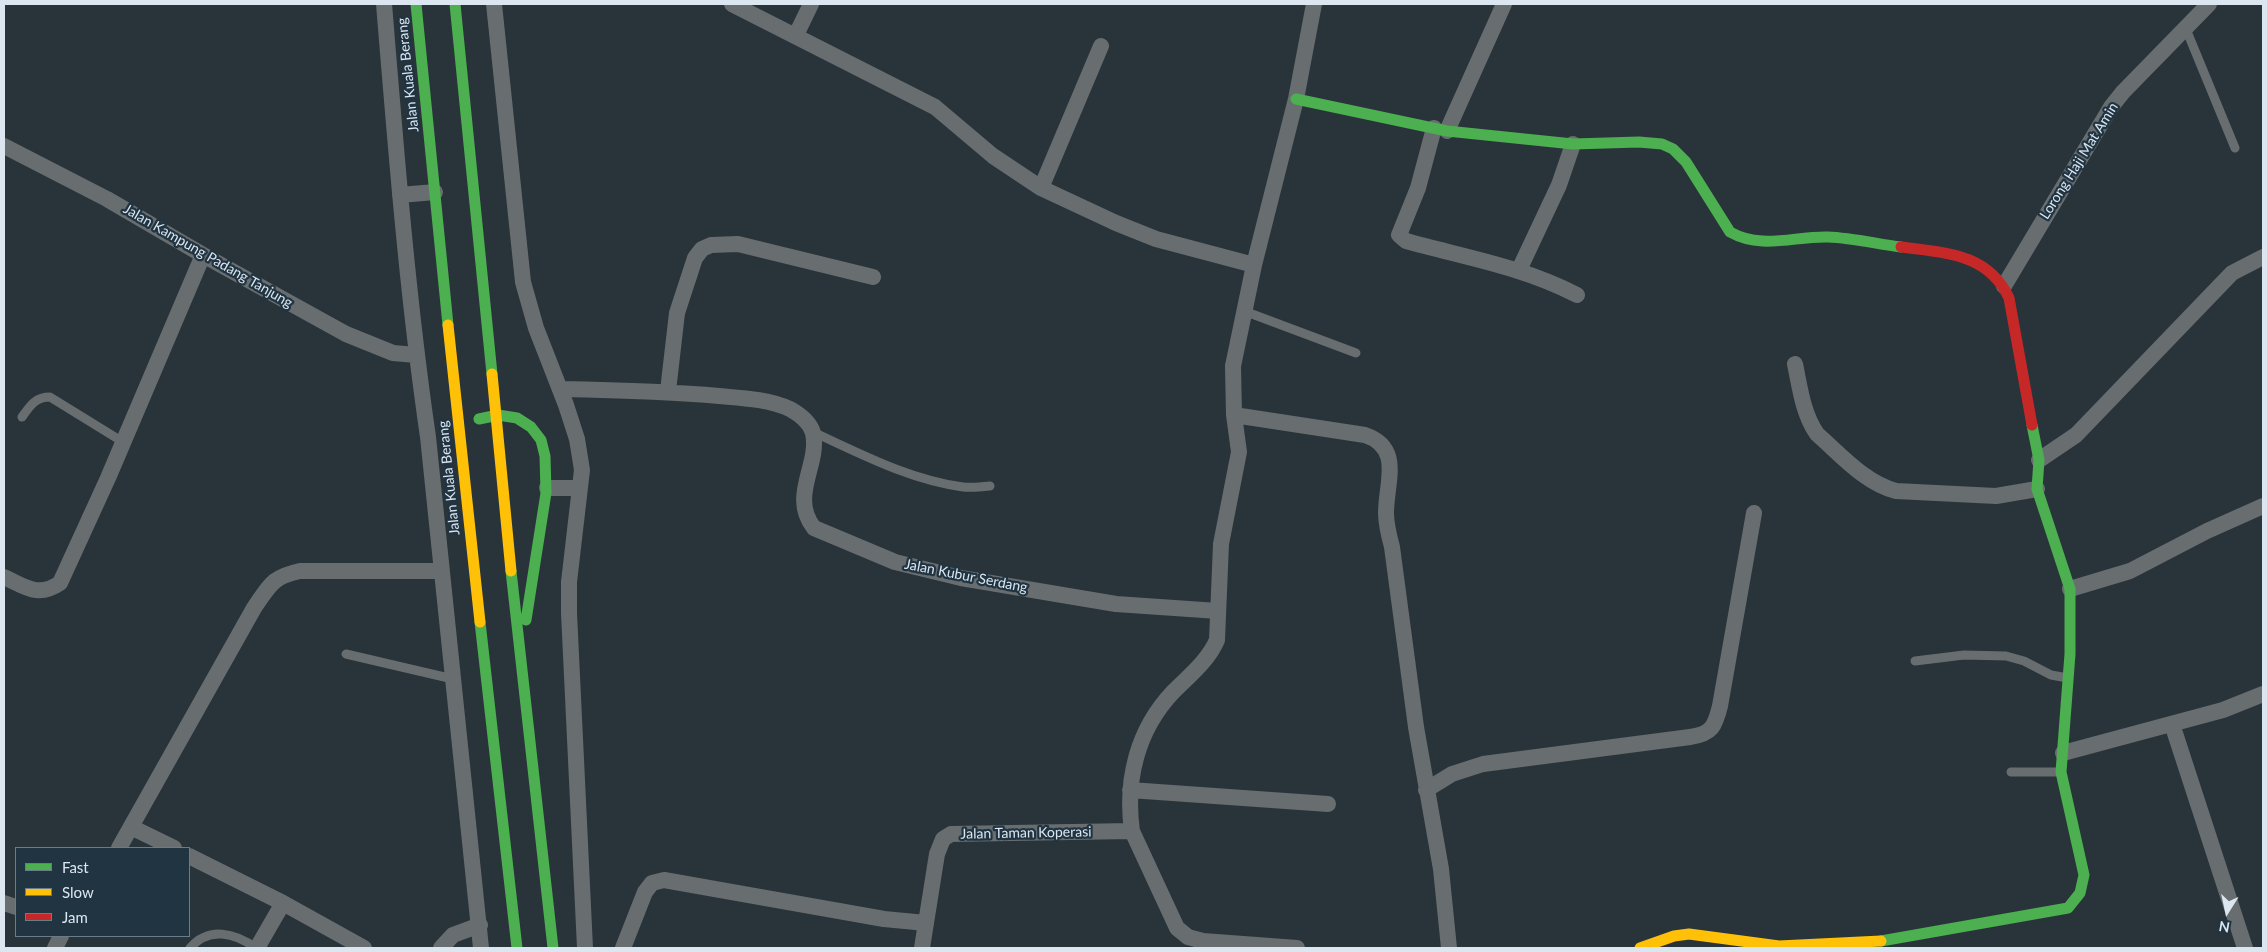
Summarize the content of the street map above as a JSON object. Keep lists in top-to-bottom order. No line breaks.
{"streets":{"main road":["Jalan Kuala Berang"],"street":["Lorong Haji Mat Amin","Jalan Kampung Padang Tanjung","Jalan Kubur Serdang","Jalan Taman Koperasi"]},"legend":["Fast","Slow","Jam"],"north":"bottom"}
